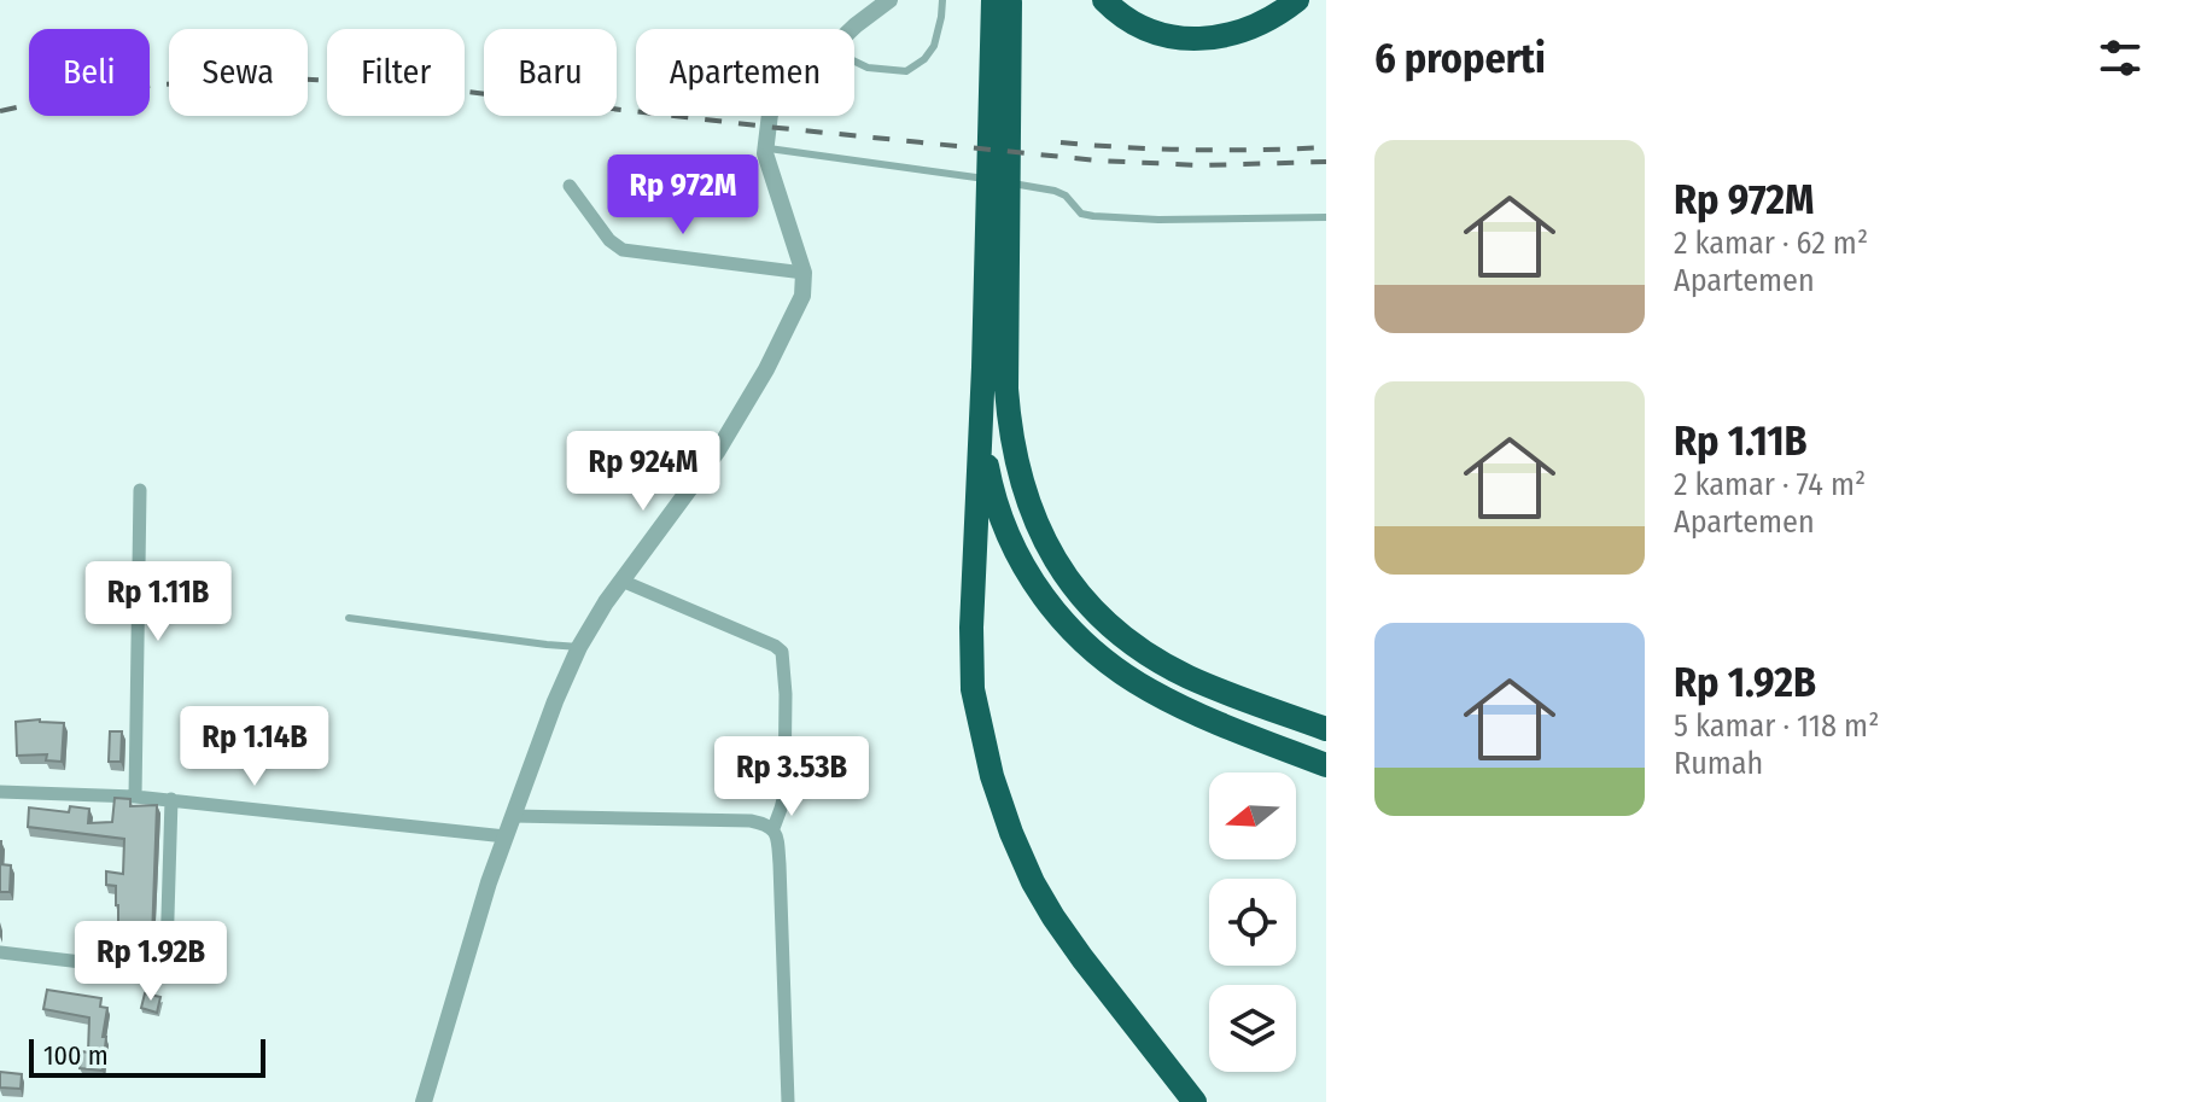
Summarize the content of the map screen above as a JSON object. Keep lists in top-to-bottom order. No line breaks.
{"scale_bar":"100 m","north":"left","page":{"heading":"6 properti","chip":["Beli","Sewa","Filter","Baru","Apartemen"],"list":[{"name":"Rp 972M","note":"2 kamar · 62 m² · Apartemen"},{"name":"Rp 1.11B","note":"2 kamar · 74 m² · Apartemen"},{"name":"Rp 1.92B","note":"5 kamar · 118 m² · Rumah"}],"price":["Rp 972M","Rp 924M","Rp 1.11B","Rp 1.14B","Rp 3.53B","Rp 1.92B"],"scale":"100 m"}}
